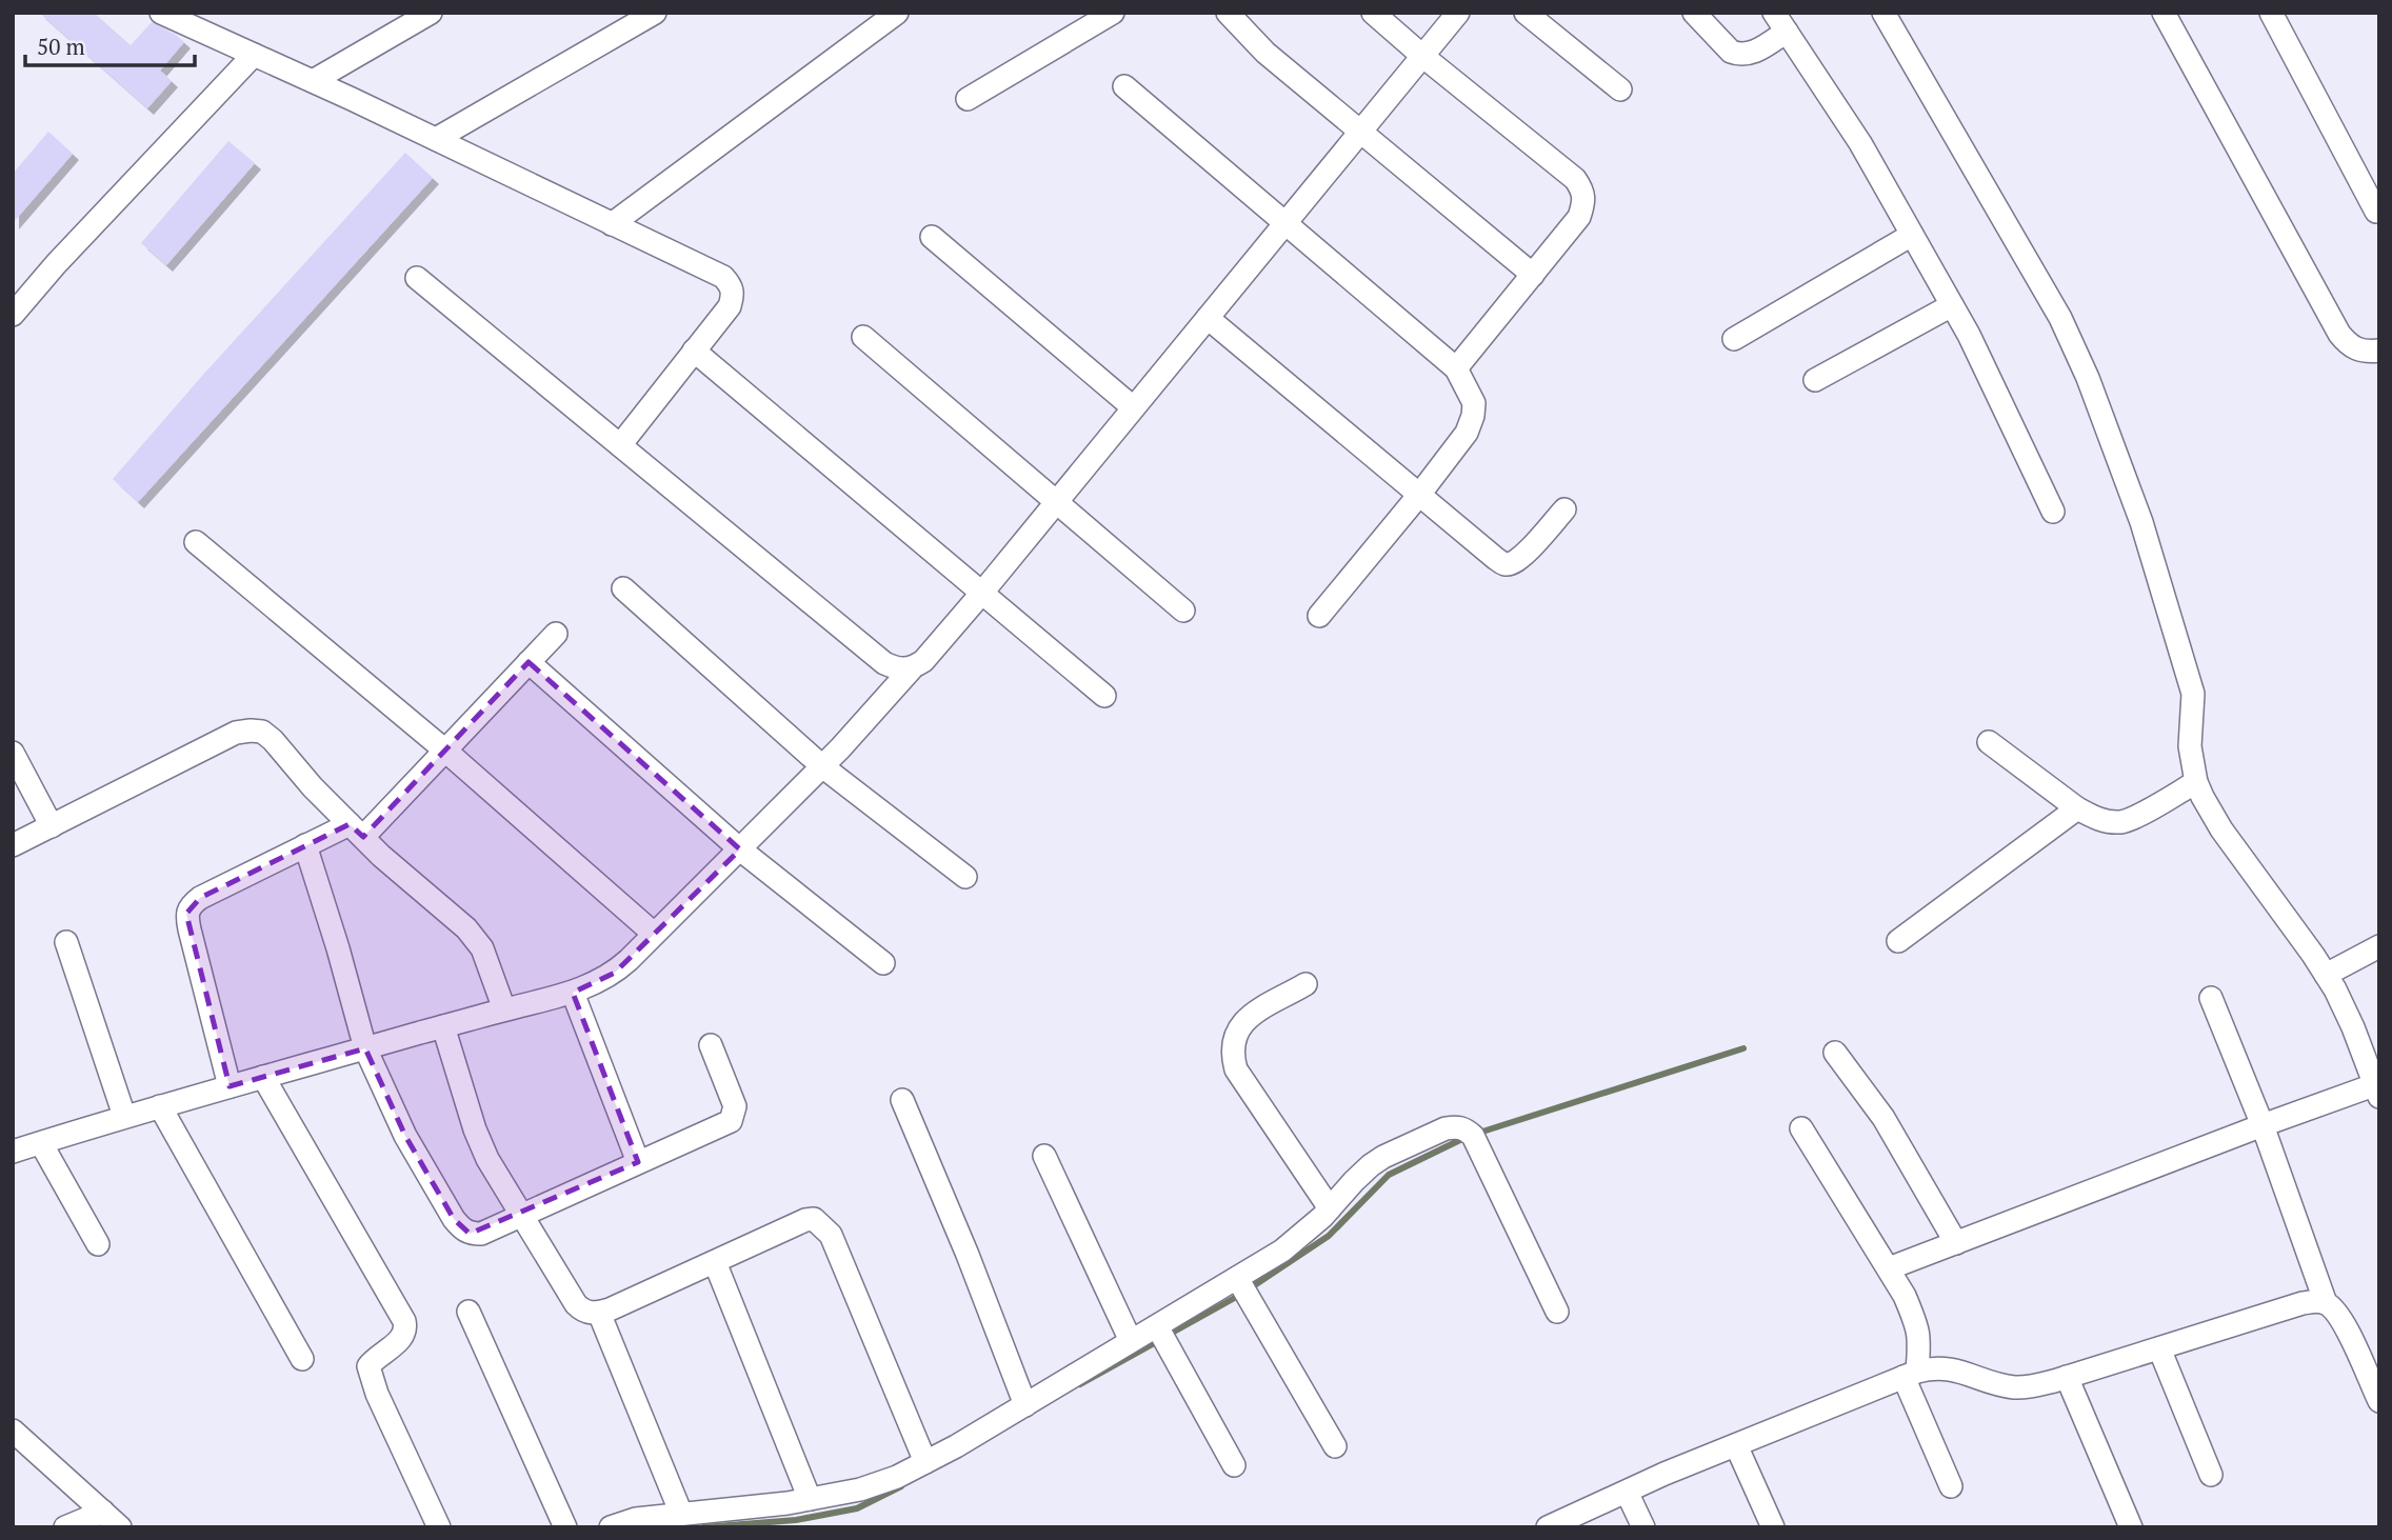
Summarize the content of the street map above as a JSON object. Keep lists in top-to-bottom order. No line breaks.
{"scale_bar":"50 m"}
